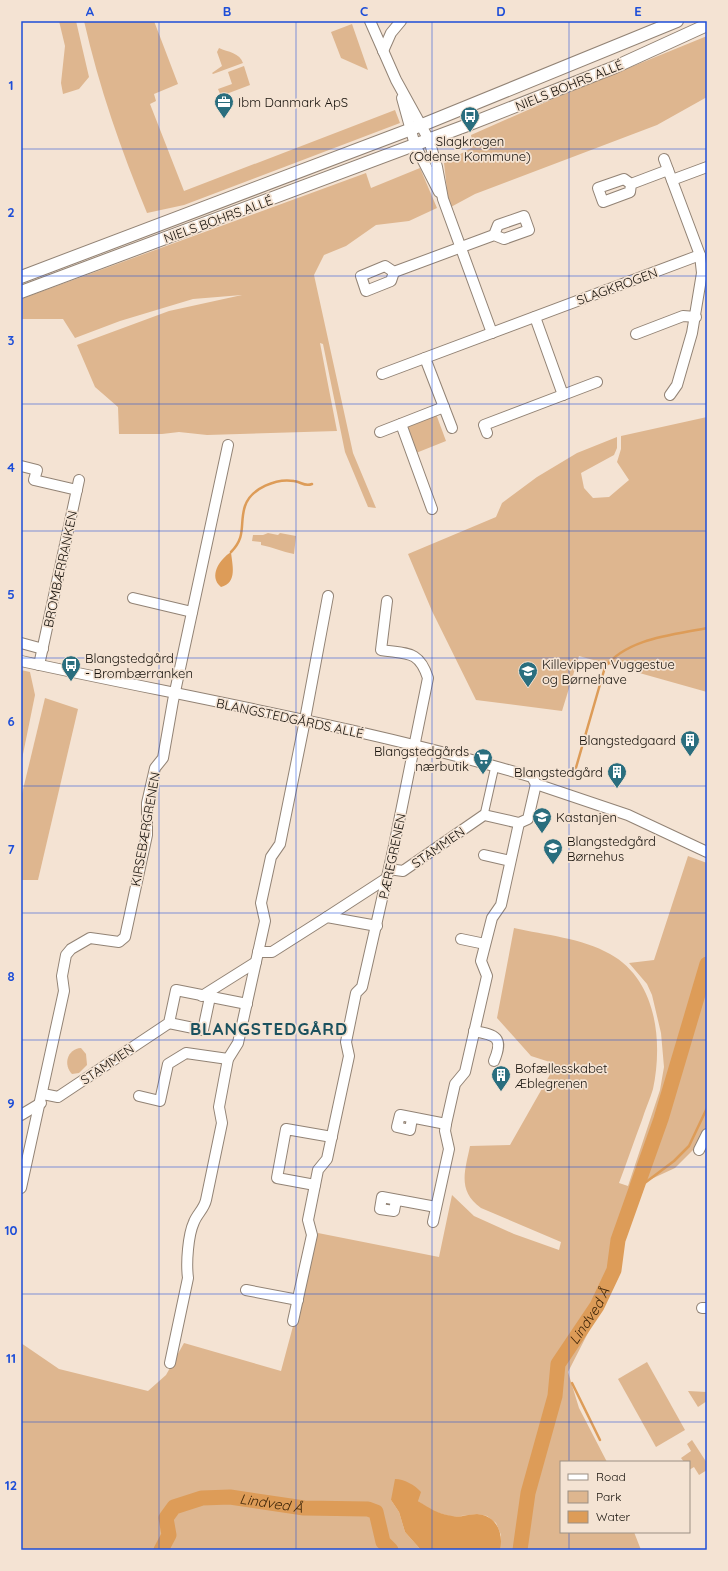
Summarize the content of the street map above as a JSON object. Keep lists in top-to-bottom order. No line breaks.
{"streets":{"street":["NIELS BOHRS ALLÉ","SLAGKROGEN","BROMBÆRRANKEN","BLANGSTEDGÅRDS ALLÉ","KIRSEBÆRGRENEN","STAMMEN","PÆREGRENEN"]},"crossings":[["BROMBÆRRANKEN","BLANGSTEDGÅRDS ALLÉ"],["BLANGSTEDGÅRDS ALLÉ","KIRSEBÆRGRENEN"],["BLANGSTEDGÅRDS ALLÉ","PÆREGRENEN"],["KIRSEBÆRGRENEN","STAMMEN"],["STAMMEN","PÆREGRENEN"]],"districts":["BLANGSTEDGÅRD"],"water":["Lindved Å"],"places":{"office":["Ibm Danmark ApS"],"bus stop":["Slagkrogen (Odense Kommune)","Blangstedgård - Brombærranken"],"school or university":["Killevippen Vuggestue og Børnehave","Kastanjen","Blangstedgård Børnehus"],"building":["Blangstedgaard","Blangstedgård","Bofællesskabet Æblegrenen"],"supermarket":["Blangstedgårds nærbutik"]},"legend":["Road","Park","Water"],"grid":{"columns":["A","B","C","D","E"],"rows":["1","2","3","4","5","6","7","8","9","10","11","12"]}}
